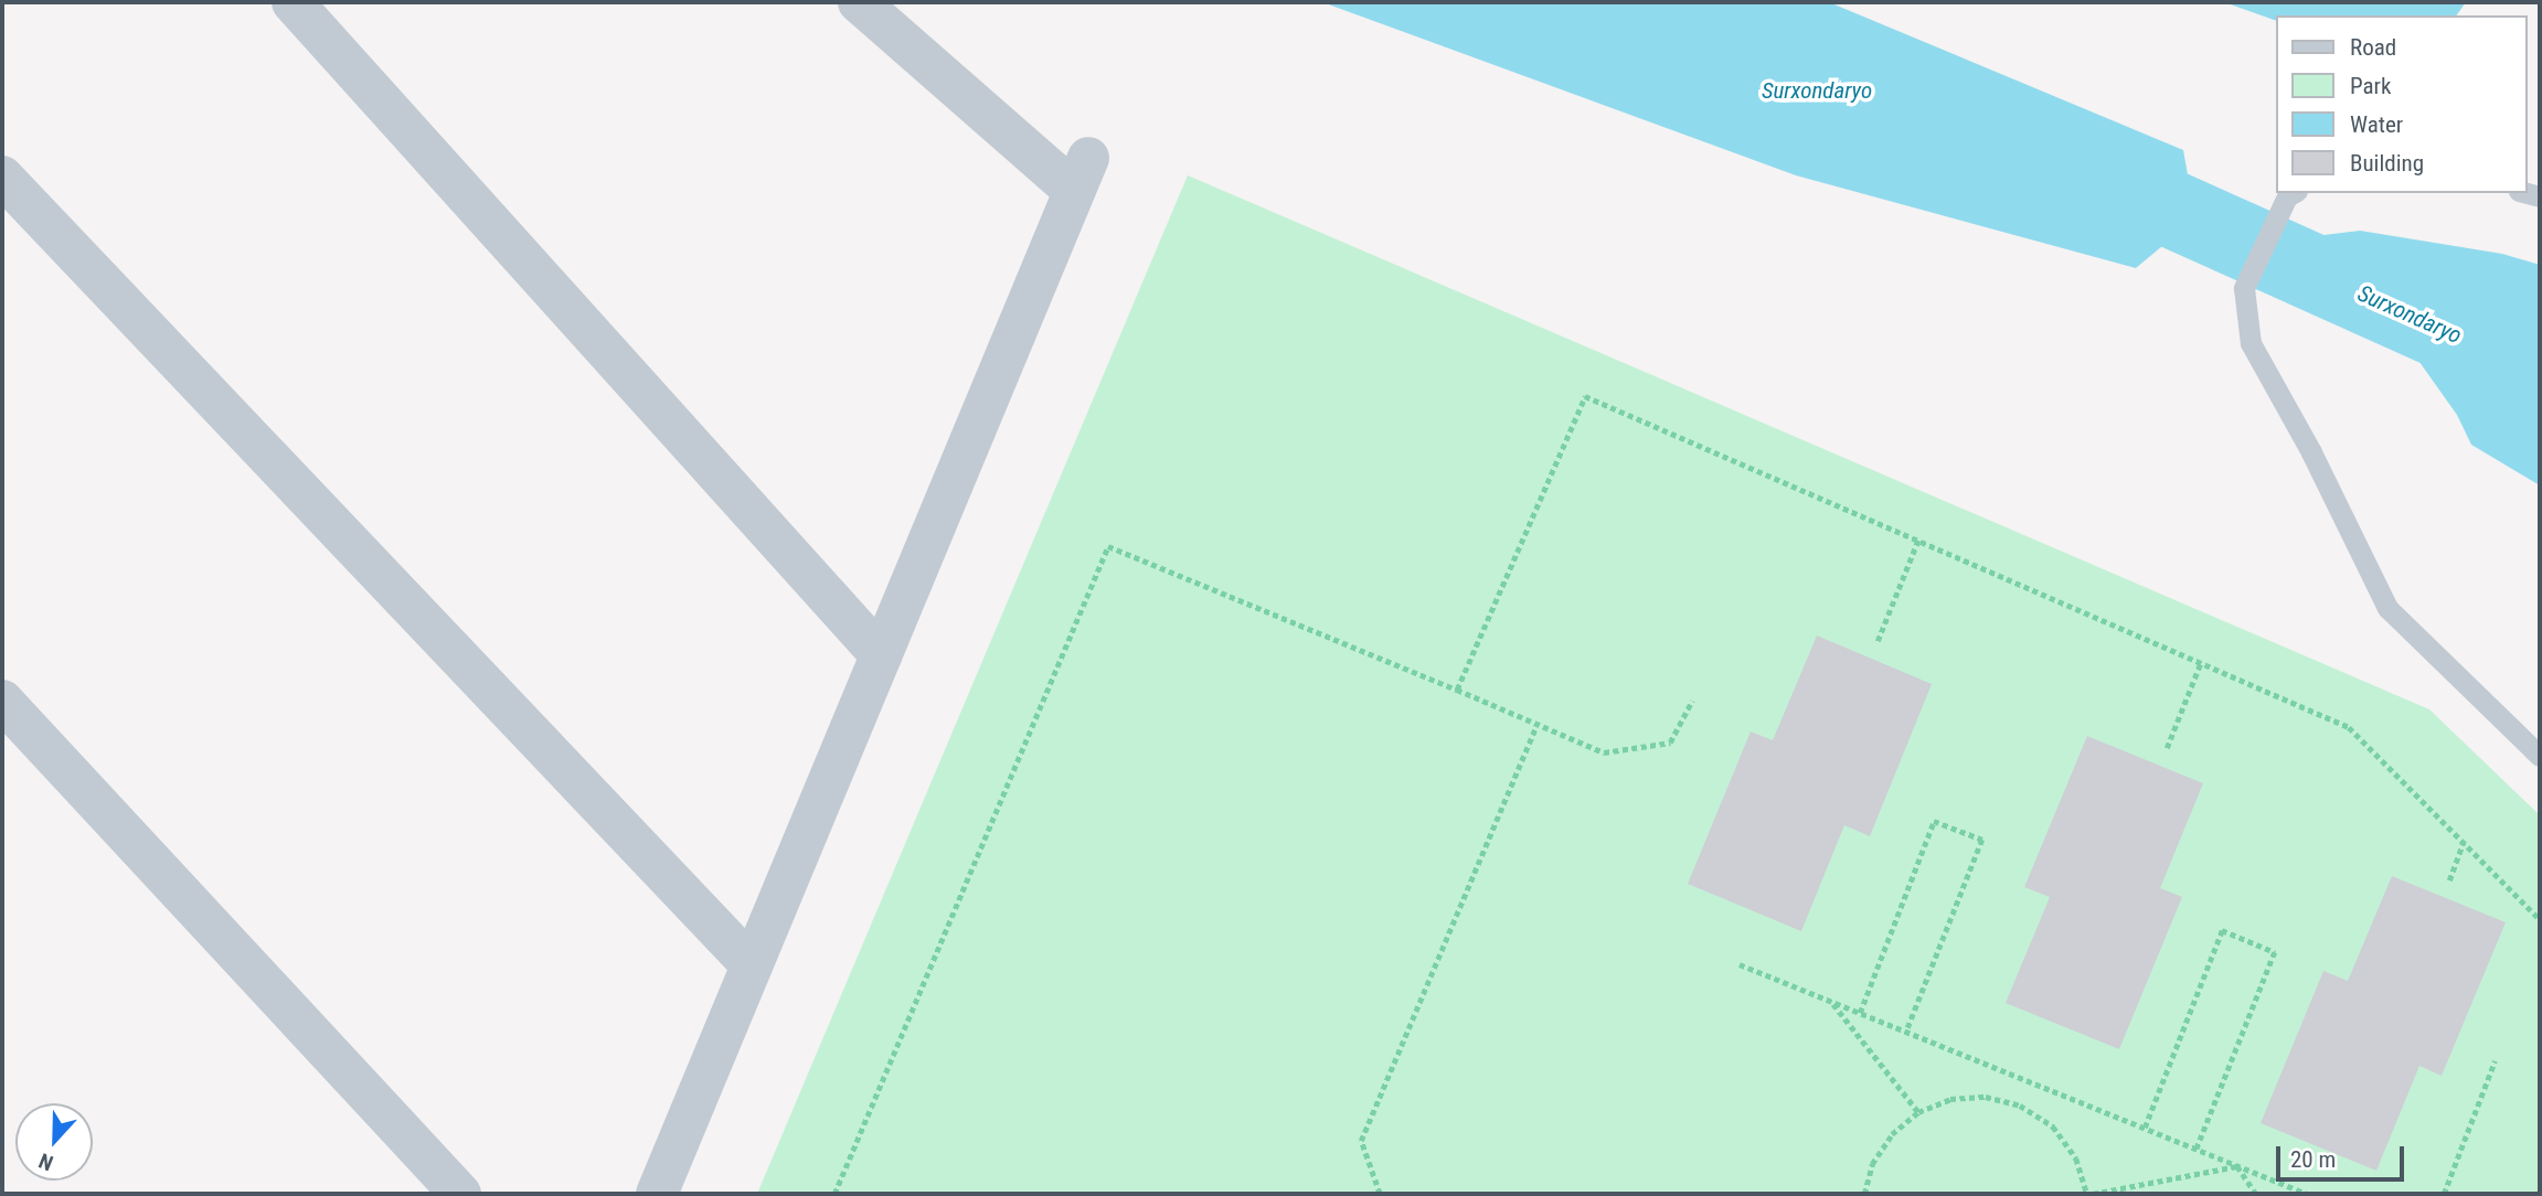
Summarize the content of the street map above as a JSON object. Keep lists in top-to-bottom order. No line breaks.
{"water":["Surxondaryo"],"legend":["Road","Park","Water","Building"],"scale_bar":"20 m","north":"bottom"}
